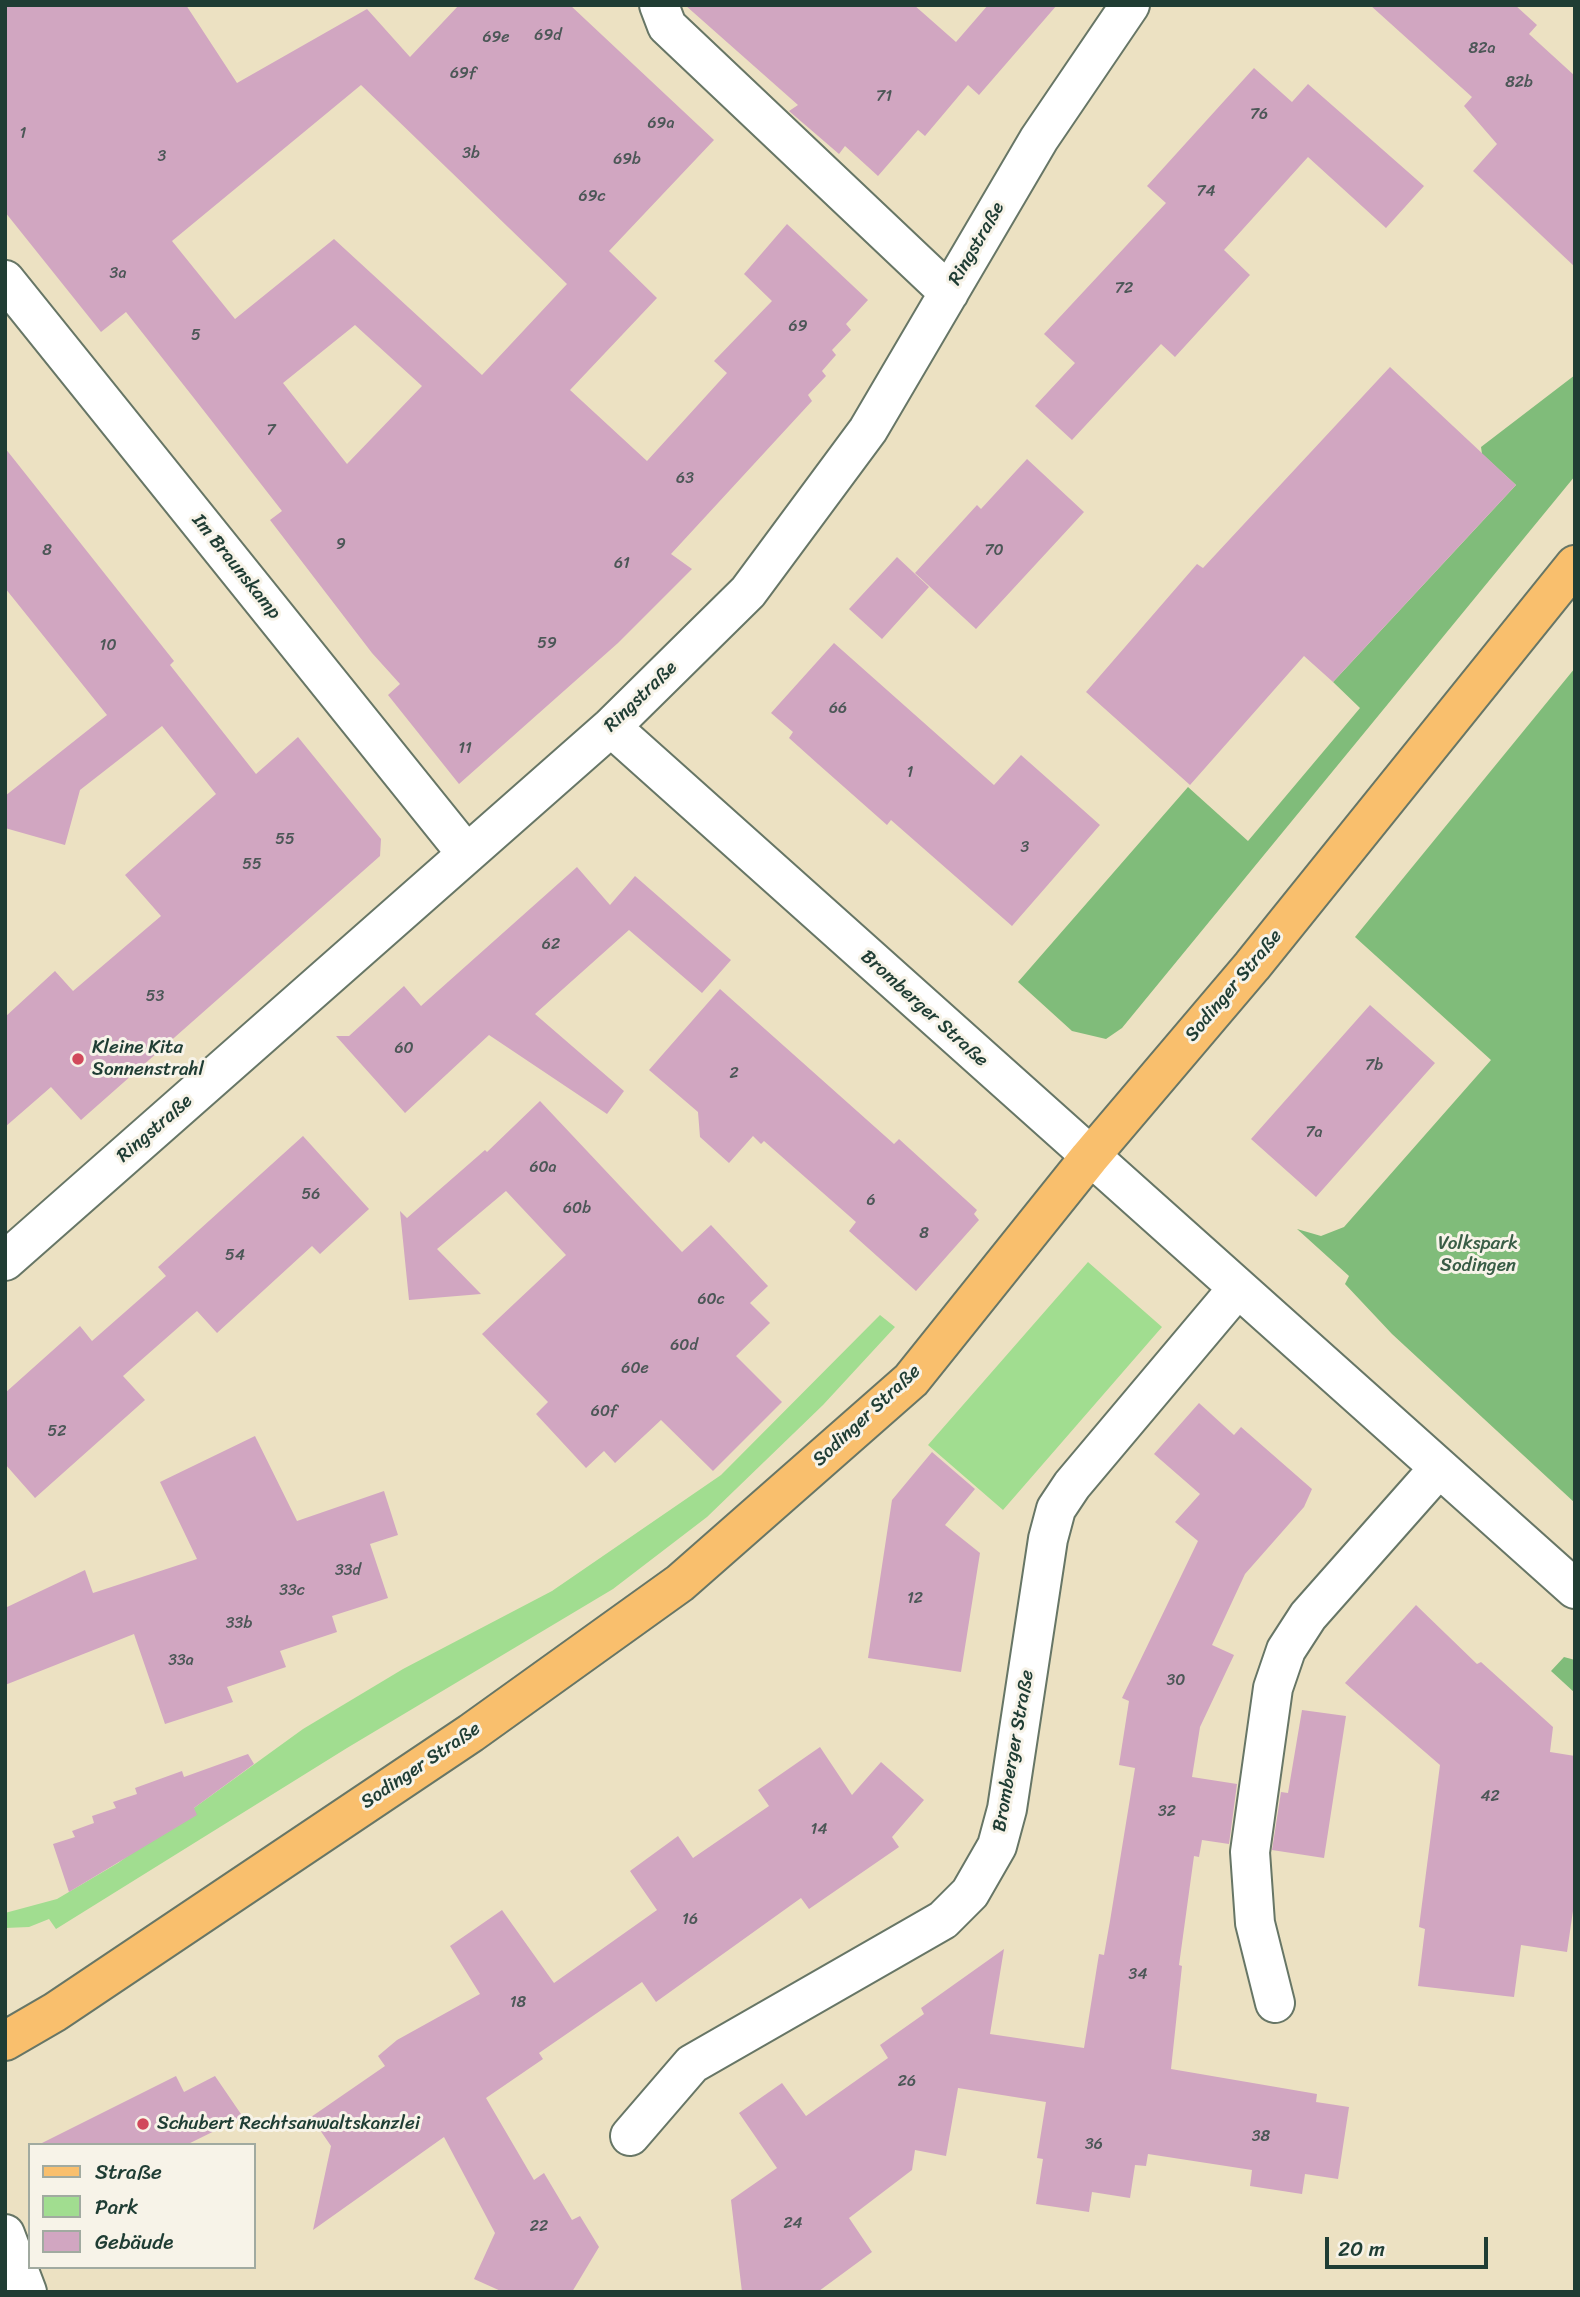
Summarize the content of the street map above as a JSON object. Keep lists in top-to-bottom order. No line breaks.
{"streets":{"main road":["Sodinger Straße"],"street":["Ringstraße","Im Braunskamp","Bromberger Straße"]},"crossings":[["Ringstraße","Im Braunskamp"],["Ringstraße","Bromberger Straße"],["Sodinger Straße","Bromberger Straße"]],"parks":["Volkspark Sodingen"],"places":["Kleine Kita Sonnenstrahl","Schubert Rechtsanwaltskanzlei"],"house_numbers":["69d","69e","82a","69f","82b","71","76","69a","1","3b","3","69b","74","69c","3a","72","69","5","7","63","9","8","70","61","59","10","66","11","1","55","3","55","62","53","60","7b","2","7a","60a","56","6","60b","8","54","60c","60d","60e","60f","52","33d","33c","12","33b","33a","30","42","32","14","16","34","18","26","38","36","24","22"],"legend":["Straße","Park","Gebäude"],"scale_bar":"20 m"}
